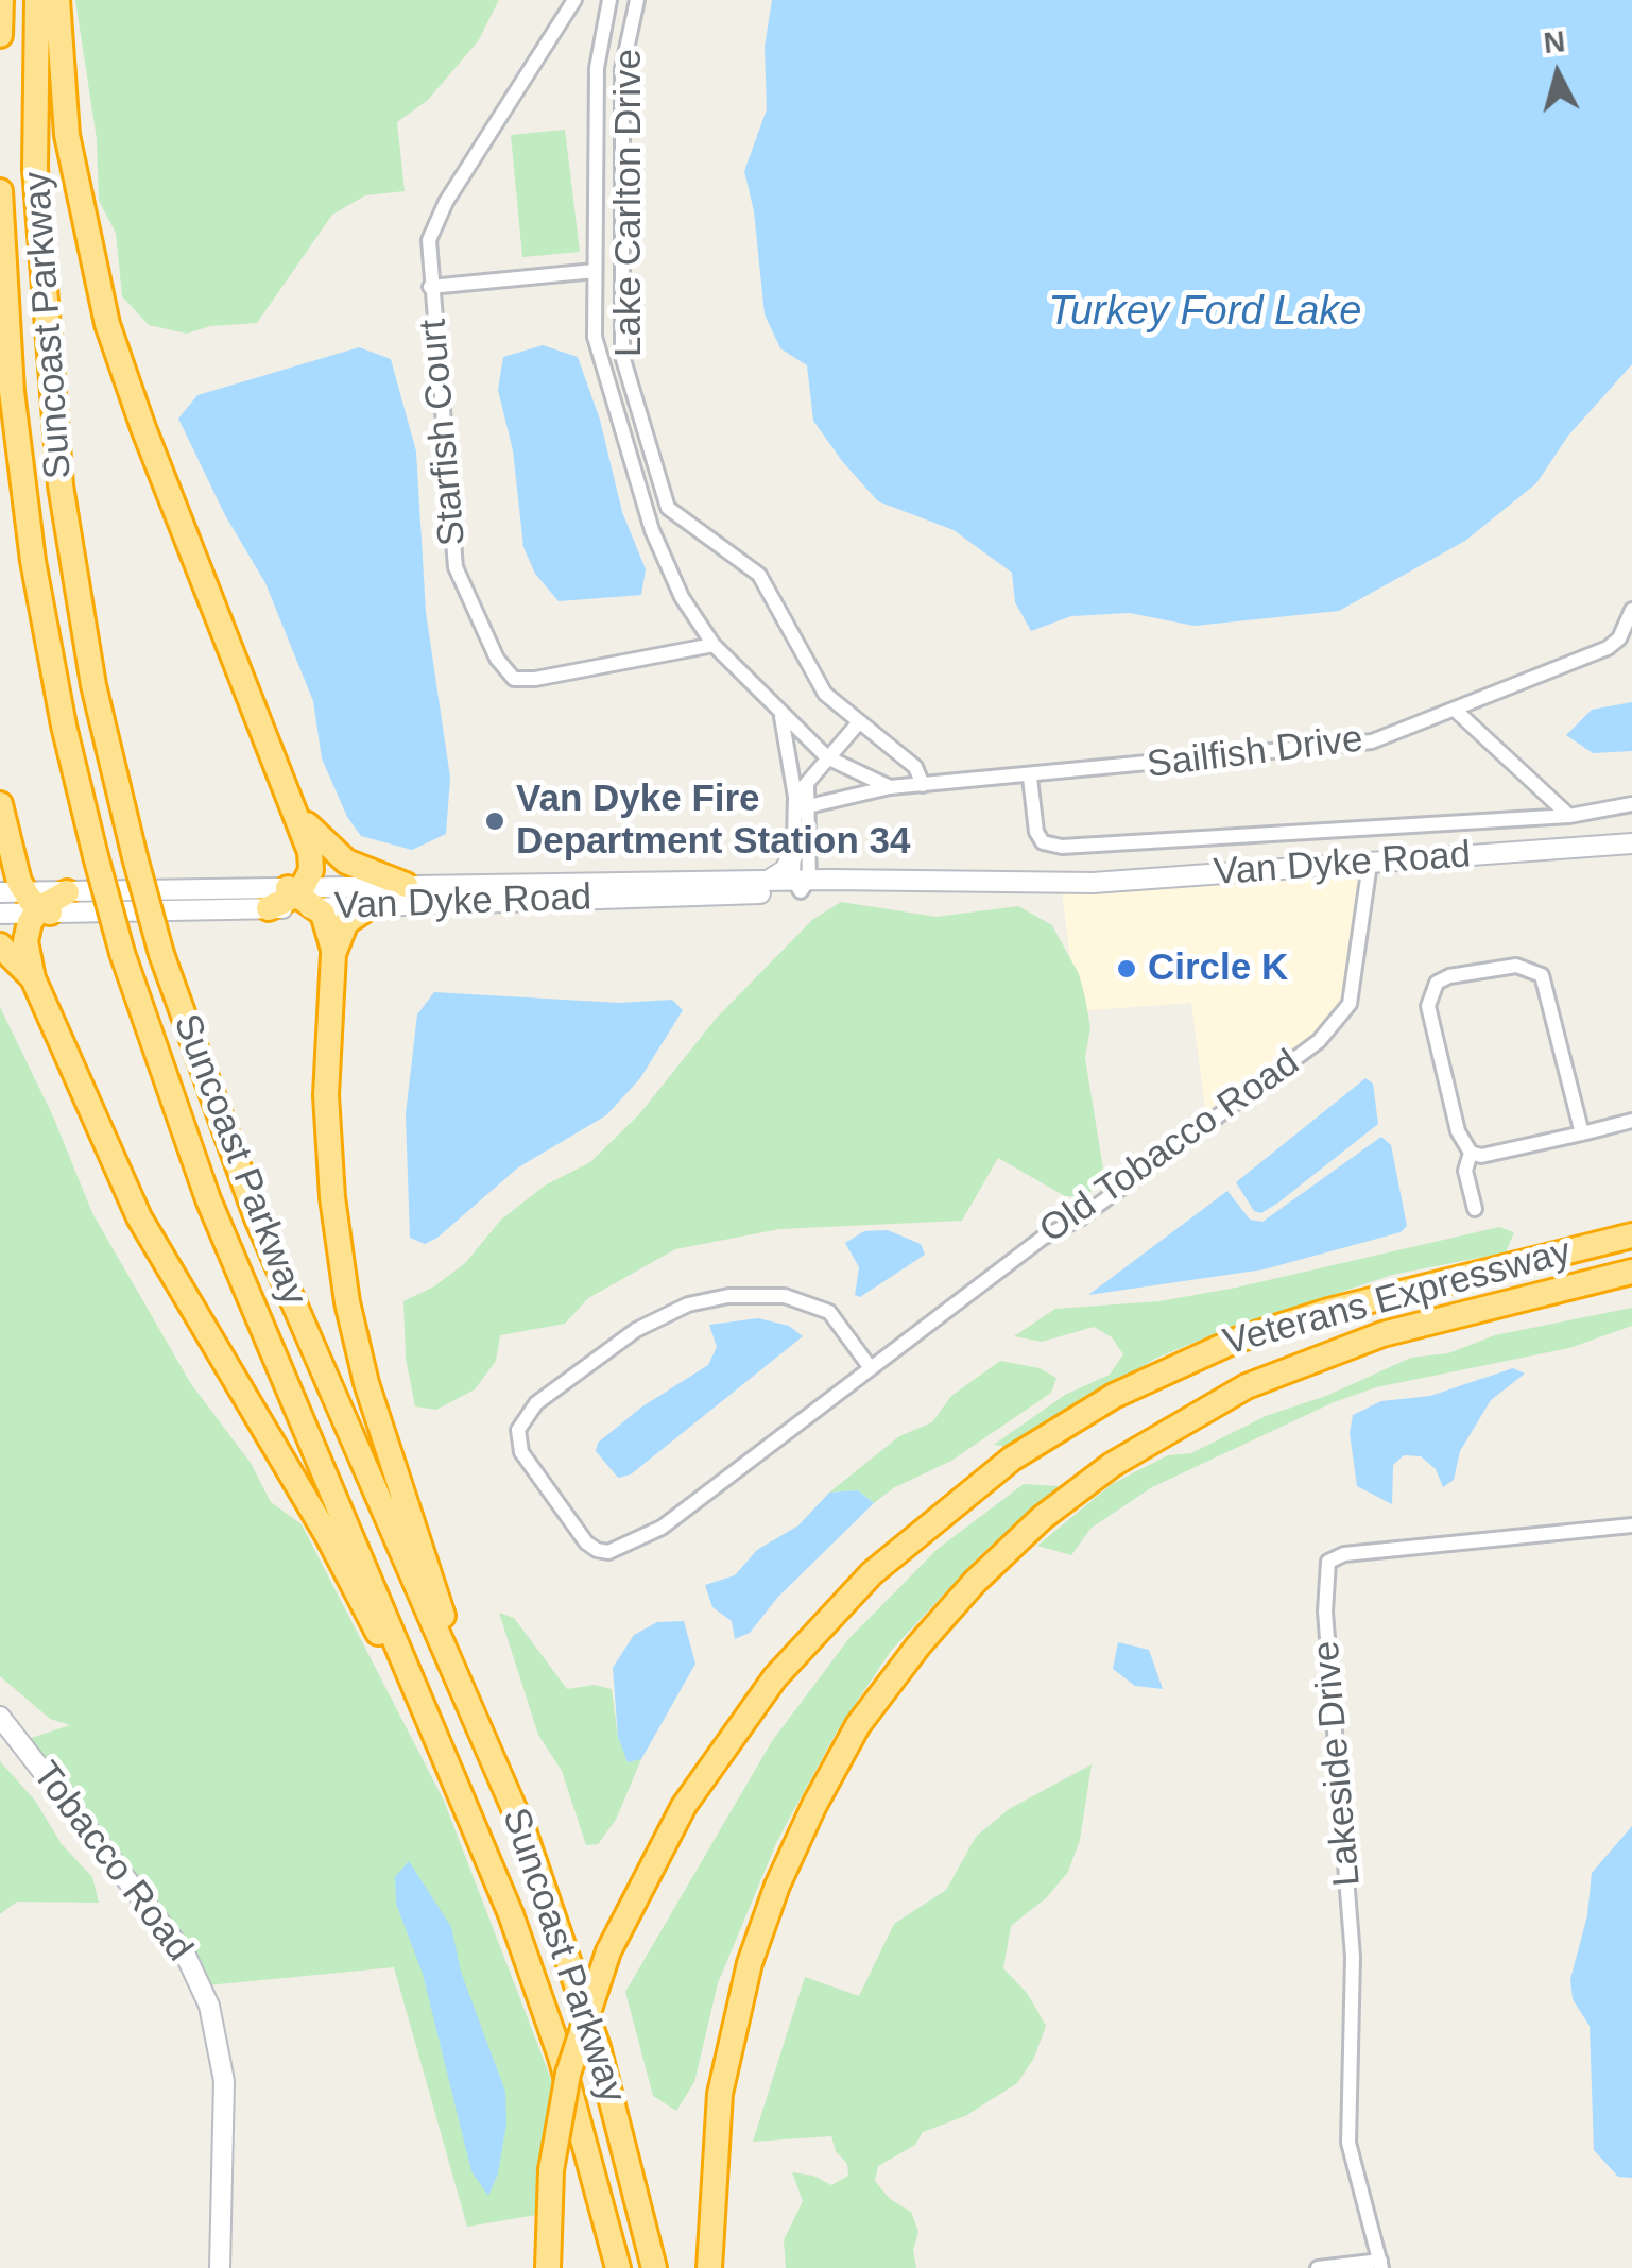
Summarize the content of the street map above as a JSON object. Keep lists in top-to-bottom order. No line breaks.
{"streets":{"highway":["Suncoast Parkway","Veterans Expressway"],"main road":["Van Dyke Road","Tobacco Road"],"street":["Lake Carlton Drive","Starfish Court","Sailfish Drive","Old Tobacco Road","Lakeside Drive"]},"crossings":[["Lake Carlton Drive","Sailfish Drive"],["Van Dyke Road","Old Tobacco Road"]],"water":["Turkey Ford Lake"],"places":["Van Dyke Fire Department Station 34","Circle K"],"north":"top"}
